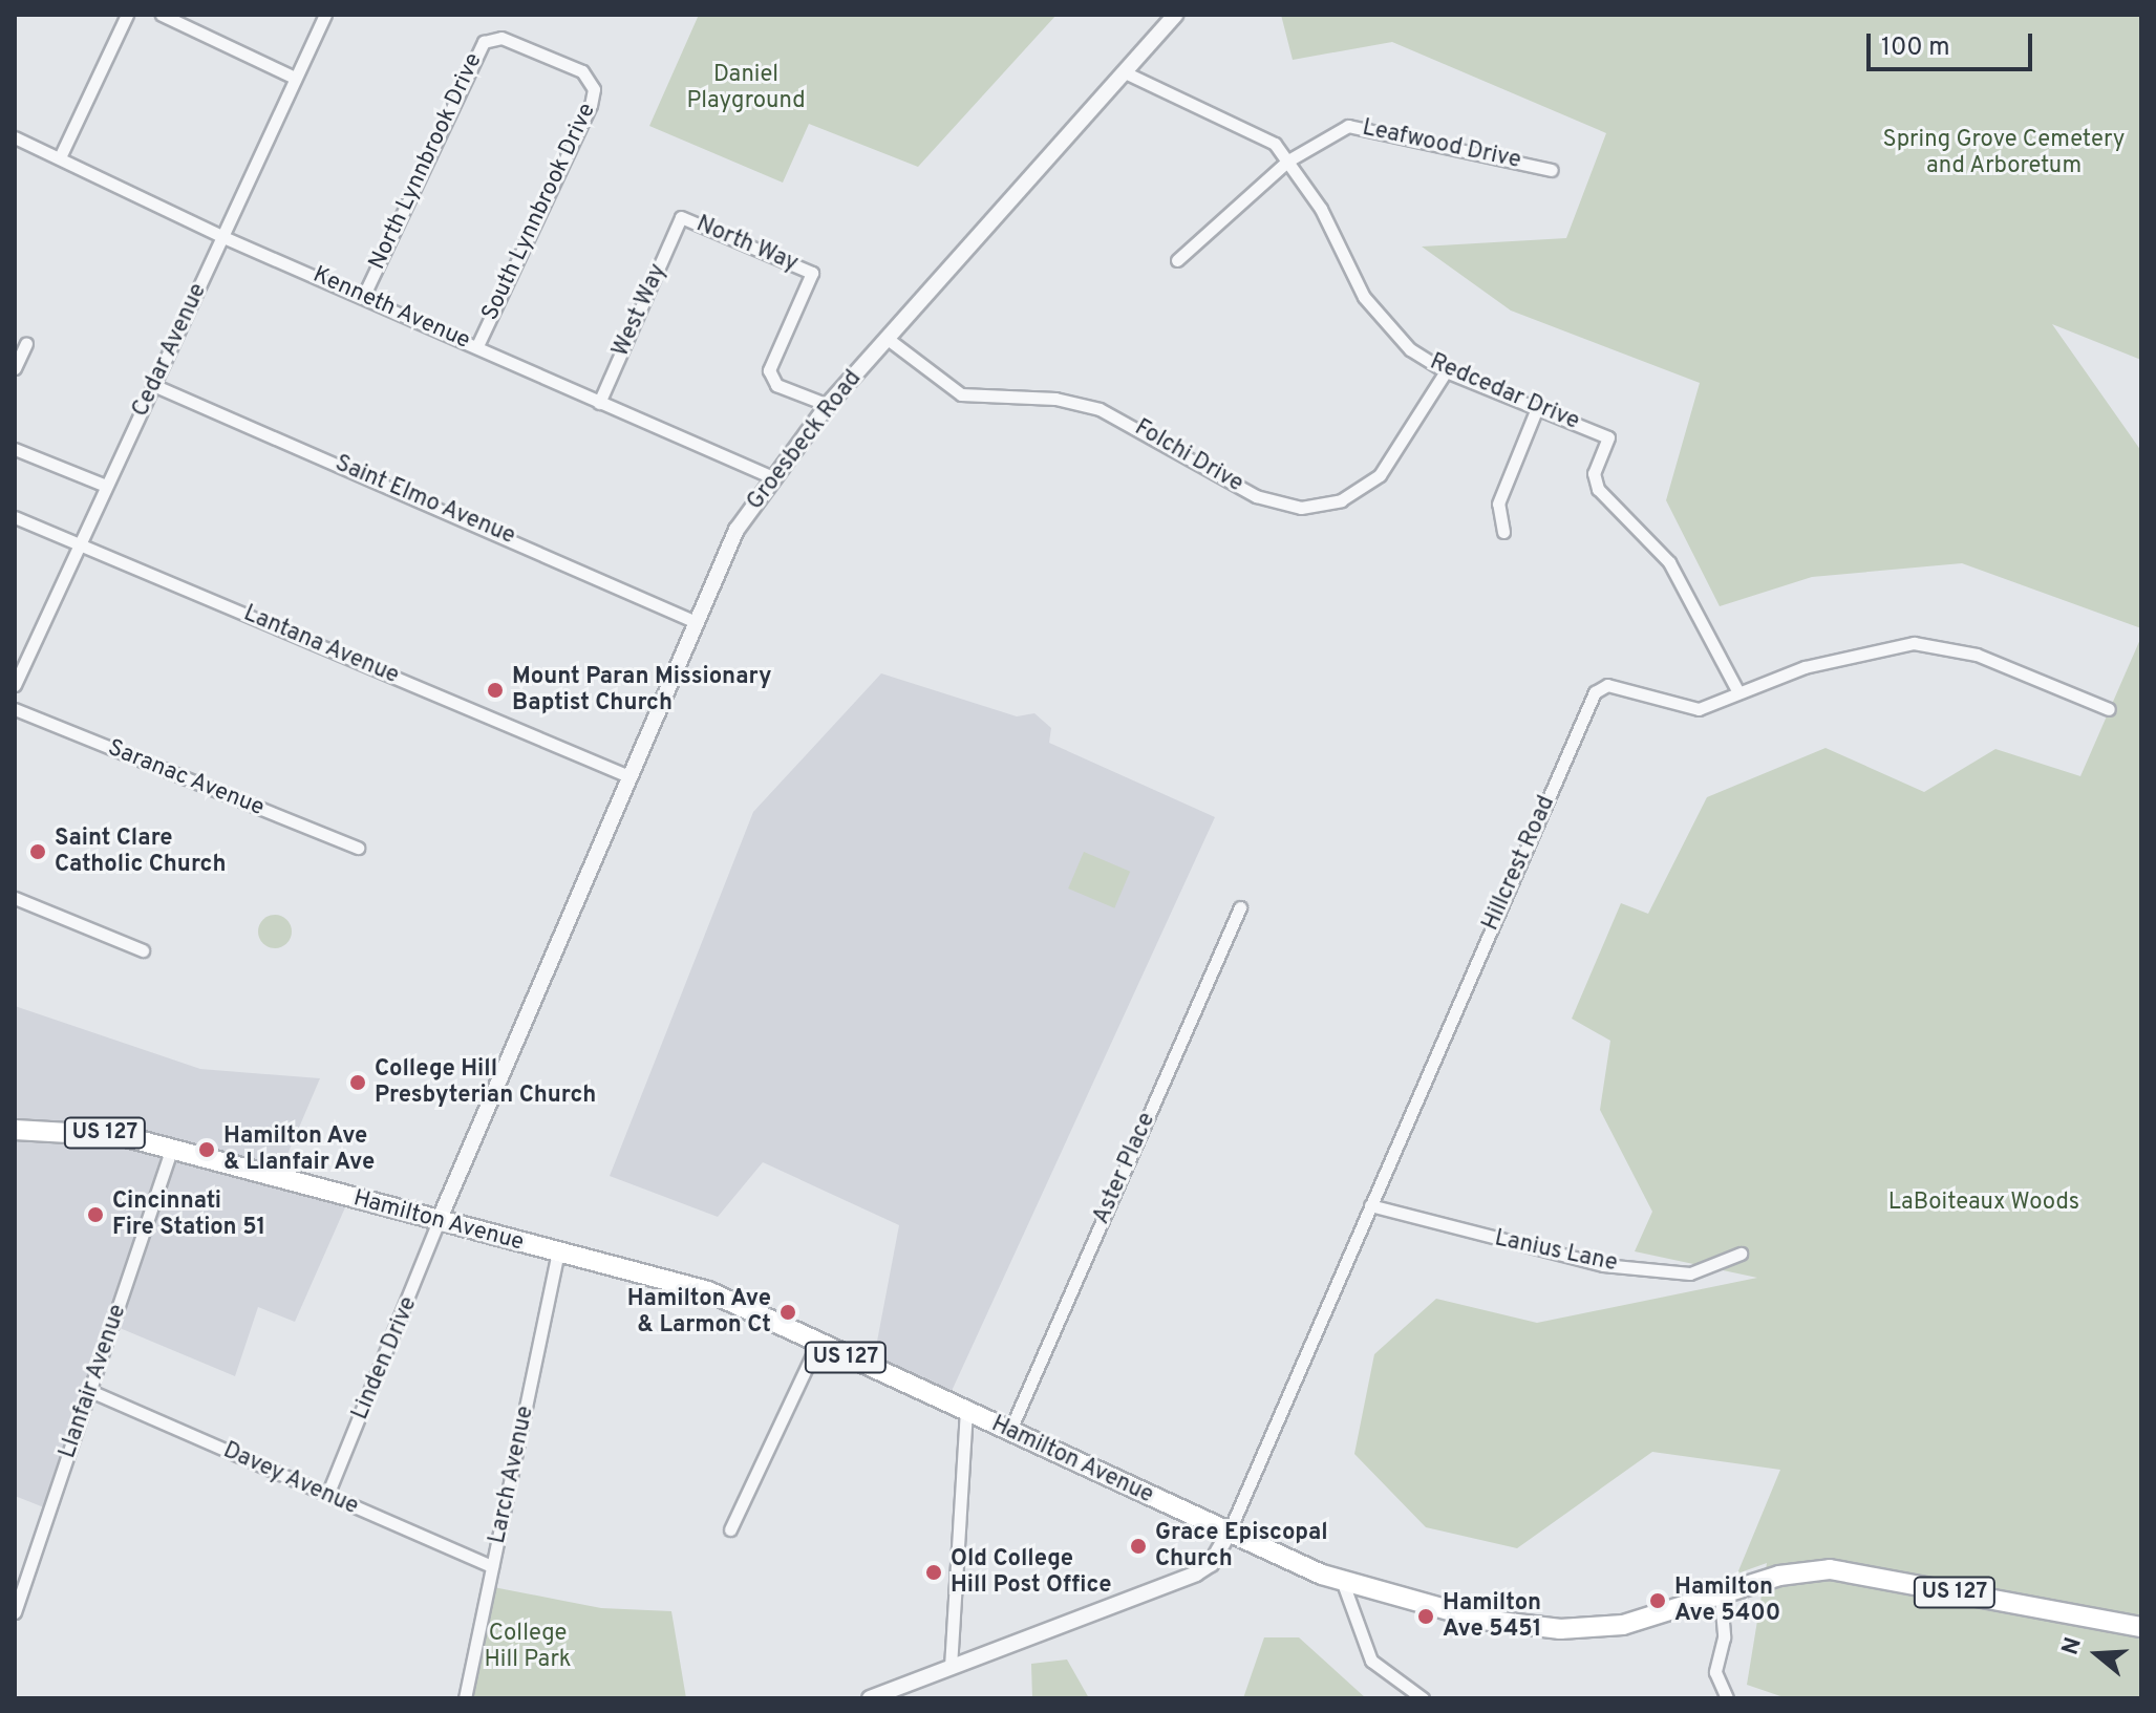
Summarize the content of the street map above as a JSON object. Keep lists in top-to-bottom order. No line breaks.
{"streets":{"main road":["US 127","Hamilton Avenue"],"street":["Leafwood Drive","North Lynnbrook Drive","South Lynnbrook Drive","North Way","Kenneth Avenue","West Way","Cedar Avenue","Redcedar Drive","Groesbeck Road","Folchi Drive","Saint Elmo Avenue","Lantana Avenue","Saranac Avenue","Hillcrest Road","Aster Place","Lanius Lane","Linden Drive","Llanfair Avenue","Larch Avenue","Davey Avenue"]},"crossings":[["Leafwood Drive","Redcedar Drive"],["North Lynnbrook Drive","South Lynnbrook Drive"],["North Lynnbrook Drive","Kenneth Avenue"],["South Lynnbrook Drive","Kenneth Avenue"],["North Way","West Way"],["North Way","Groesbeck Road"],["Kenneth Avenue","West Way"],["Kenneth Avenue","Cedar Avenue"],["Kenneth Avenue","Groesbeck Road"],["Cedar Avenue","Saint Elmo Avenue"],["Cedar Avenue","Lantana Avenue"],["Redcedar Drive","Groesbeck Road"],["Redcedar Drive","Folchi Drive"],["Redcedar Drive","Hillcrest Road"],["Groesbeck Road","Folchi Drive"],["Groesbeck Road","Saint Elmo Avenue"],["Groesbeck Road","Lantana Avenue"],["Groesbeck Road","Hamilton Avenue"],["Groesbeck Road","Linden Drive"],["Hillcrest Road","Hamilton Avenue"],["Hillcrest Road","Lanius Lane"],["Aster Place","Hamilton Avenue"],["Hamilton Avenue","Linden Drive"],["Hamilton Avenue","Llanfair Avenue"],["Hamilton Avenue","Larch Avenue"],["Linden Drive","Davey Avenue"],["Llanfair Avenue","Davey Avenue"],["Larch Avenue","Davey Avenue"]],"parks":["Daniel Playground","Spring Grove Cemetery and Arboretum","LaBoiteaux Woods","College Hill Park"],"places":["Mount Paran Missionary Baptist Church","Saint Clare Catholic Church","College Hill Presbyterian Church","Hamilton Ave & Llanfair Ave","Cincinnati Fire Station 51","Hamilton Ave & Larmon Ct","Grace Episcopal Church","Old College Hill Post Office","Hamilton Ave 5400","Hamilton Ave 5451"],"scale_bar":"100 m","north":"left"}
